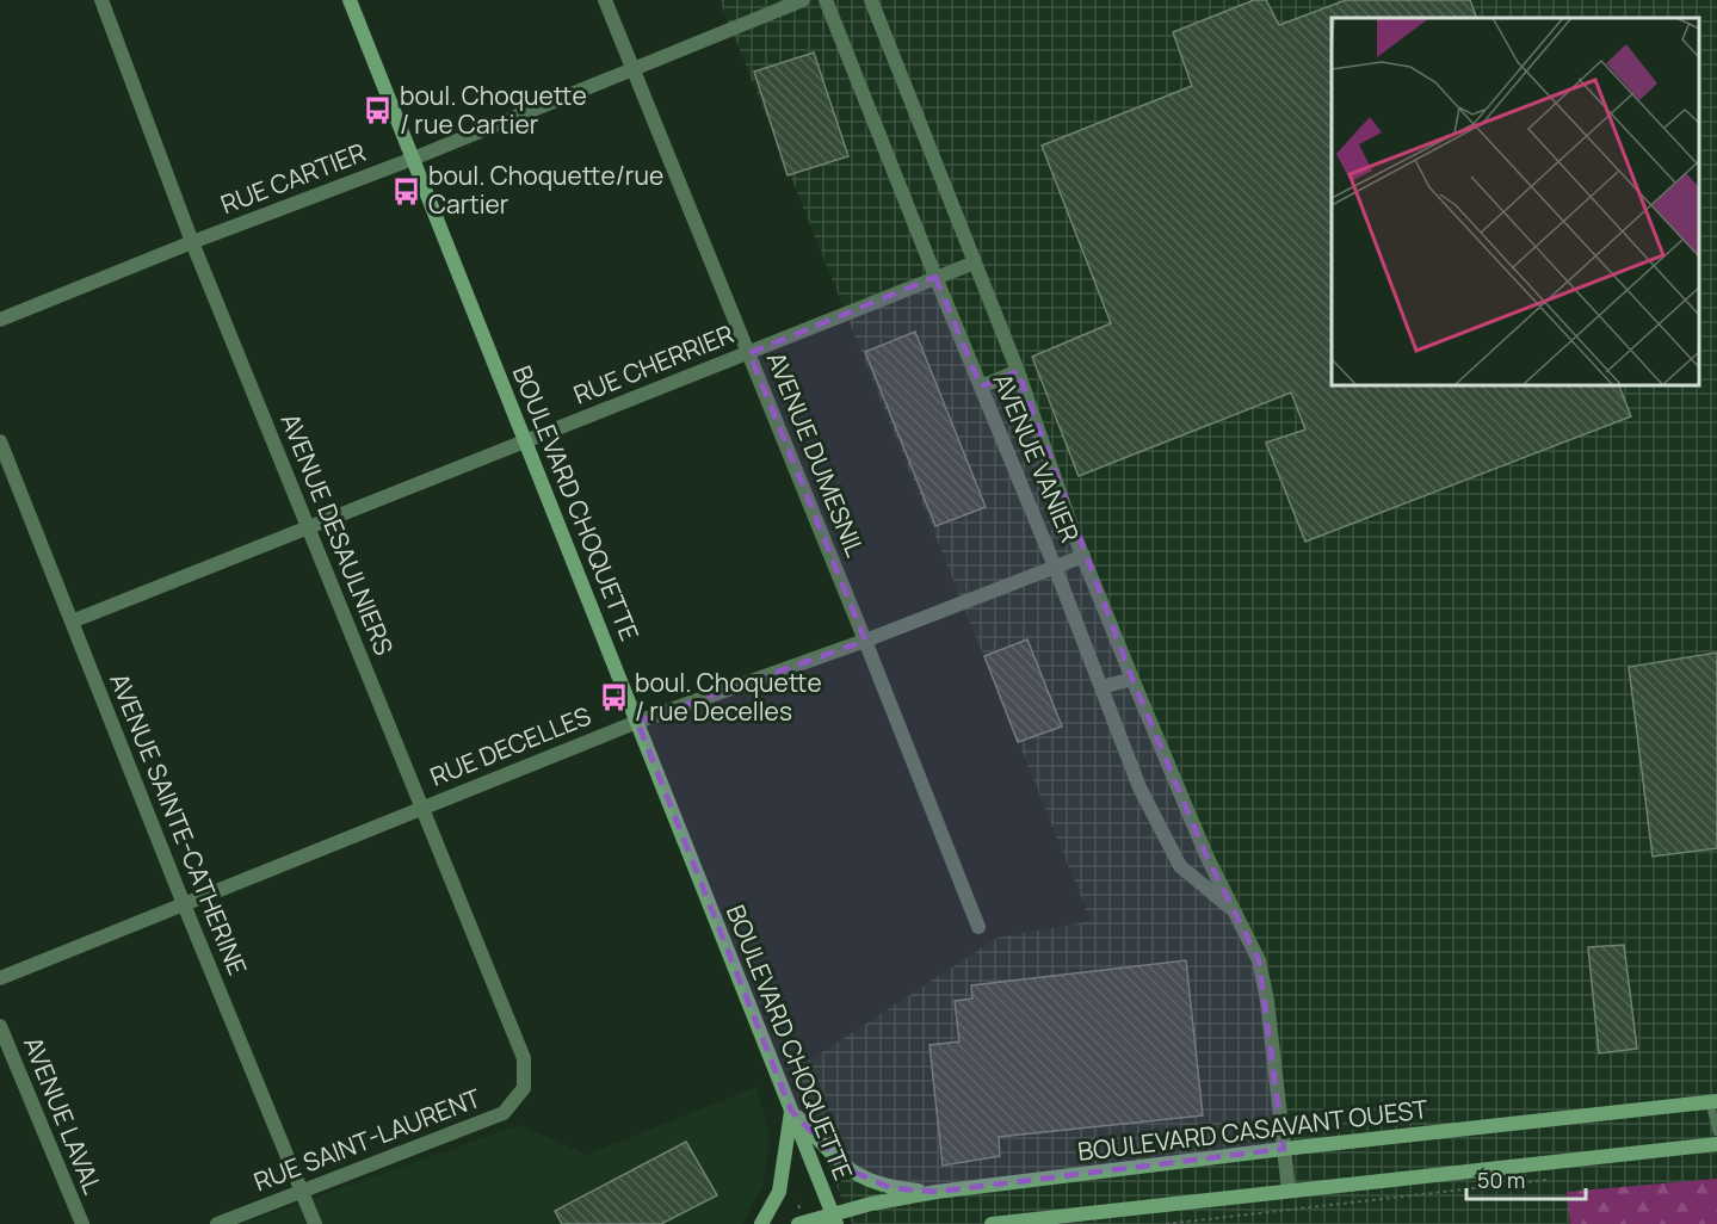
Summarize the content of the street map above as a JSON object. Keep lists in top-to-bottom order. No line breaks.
{"streets":{"main road":["BOULEVARD CHOQUETTE","BOULEVARD CASAVANT OUEST"],"street":["RUE CARTIER","RUE CHERRIER","AVENUE DUMESNIL","AVENUE VANIER","AVENUE DESAULNIERS","RUE DECELLES","AVENUE SAINTE-CATHERINE","AVENUE LAVAL","RUE SAINT-LAURENT"]},"crossings":[["RUE CARTIER","AVENUE DUMESNIL"],["RUE CARTIER","BOULEVARD CHOQUETTE"],["RUE CARTIER","AVENUE DESAULNIERS"],["RUE CHERRIER","AVENUE DUMESNIL"],["RUE CHERRIER","AVENUE VANIER"],["RUE CHERRIER","BOULEVARD CHOQUETTE"],["RUE CHERRIER","AVENUE DESAULNIERS"],["RUE CHERRIER","AVENUE SAINTE-CATHERINE"],["AVENUE DUMESNIL","RUE DECELLES"],["AVENUE VANIER","RUE DECELLES"],["AVENUE VANIER","BOULEVARD CASAVANT OUEST"],["BOULEVARD CHOQUETTE","RUE DECELLES"],["BOULEVARD CHOQUETTE","BOULEVARD CASAVANT OUEST"],["AVENUE DESAULNIERS","RUE DECELLES"],["AVENUE DESAULNIERS","RUE SAINT-LAURENT"],["RUE DECELLES","AVENUE SAINTE-CATHERINE"],["AVENUE SAINTE-CATHERINE","RUE SAINT-LAURENT"]],"places":{"bus stop":["boul. Choquette / rue Cartier","boul. Choquette/rue Cartier","boul. Choquette / rue Decelles"]},"scale_bar":"50 m"}
